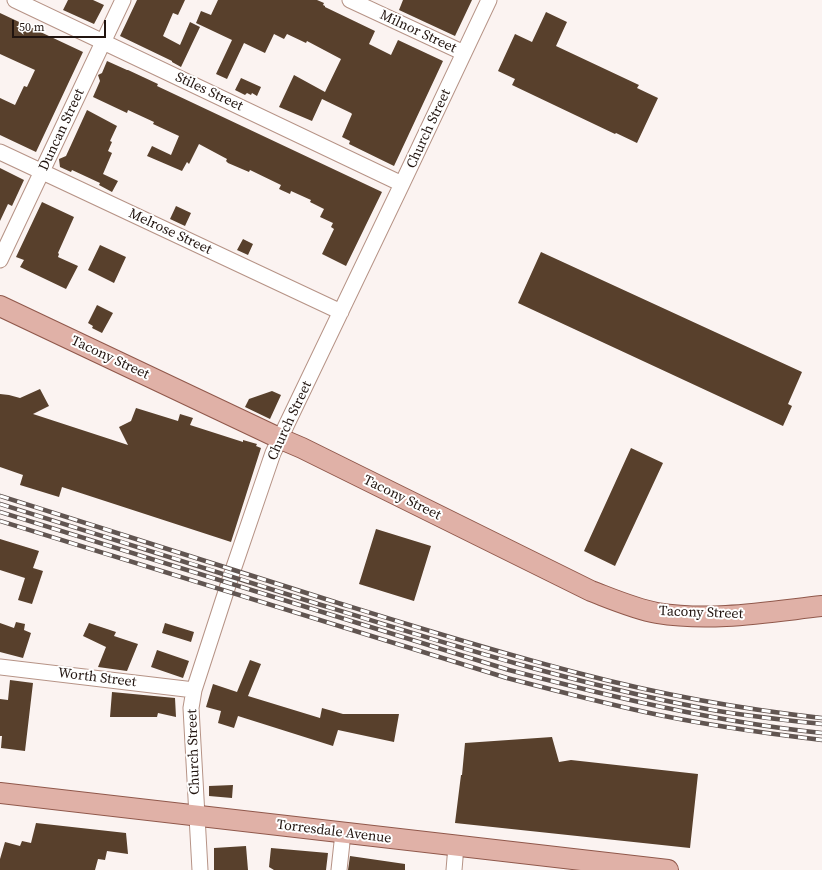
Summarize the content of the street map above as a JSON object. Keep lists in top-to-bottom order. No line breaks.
{"streets":{"main road":["Tacony Street","Torresdale Avenue"],"street":["Milnor Street","Stiles Street","Church Street","Duncan Street","Melrose Street","Worth Street"]},"crossings":[["Milnor Street","Church Street"],["Stiles Street","Church Street"],["Stiles Street","Duncan Street"],["Church Street","Melrose Street"],["Church Street","Tacony Street"],["Church Street","Worth Street"],["Church Street","Torresdale Avenue"],["Duncan Street","Melrose Street"]],"scale_bar":"50 m"}
